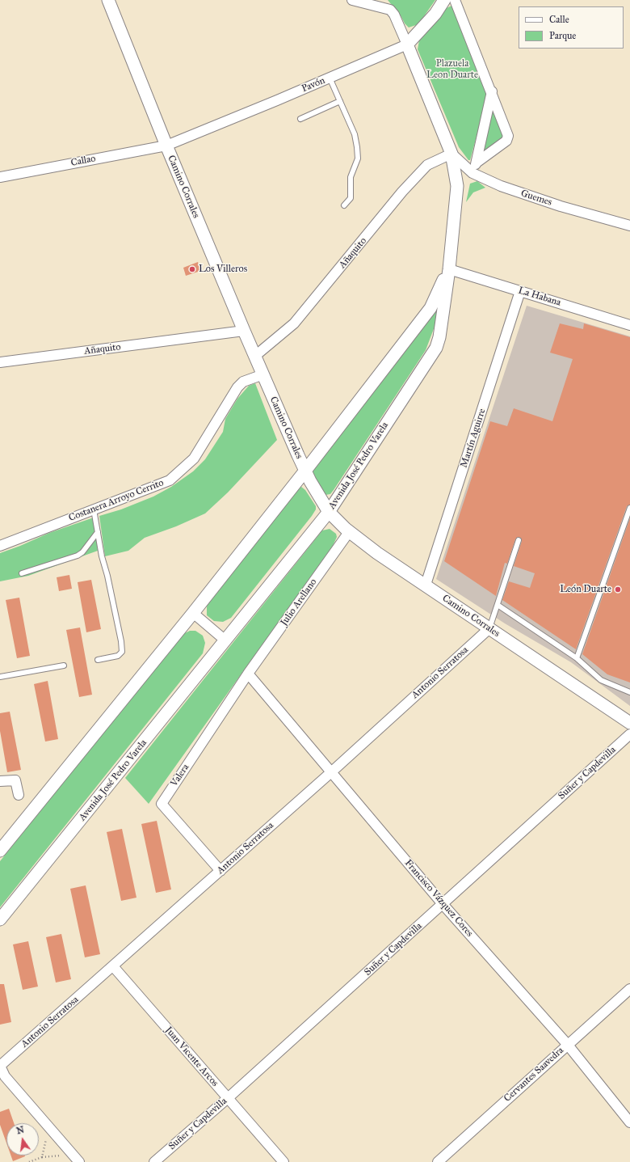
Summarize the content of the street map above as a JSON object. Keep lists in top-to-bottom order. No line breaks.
{"streets":{"street":["Pavón","Callao","Camino Corrales","Guemes","Añaquito","La Habana","Martín Aguirre","Avenida José Pedro Varela","Costanera Arroyo Cerrito","Julio Arellano","Antonio Serratosa","Suñer y Capdevilla","Valera","Francisco Vázquez Cores","Juan Vicente Arcos","Cervantes Saavedra"]},"crossings":[["Pavón","Callao"],["Pavón","Camino Corrales"],["Pavón","Avenida José Pedro Varela"],["Callao","Camino Corrales"],["Camino Corrales","Añaquito"],["Camino Corrales","Martín Aguirre"],["Camino Corrales","Avenida José Pedro Varela"],["Camino Corrales","Costanera Arroyo Cerrito"],["Camino Corrales","Julio Arellano"],["Camino Corrales","Antonio Serratosa"],["Guemes","Añaquito"],["Guemes","Avenida José Pedro Varela"],["Añaquito","Avenida José Pedro Varela"],["La Habana","Martín Aguirre"],["La Habana","Avenida José Pedro Varela"],["Julio Arellano","Valera"],["Julio Arellano","Francisco Vázquez Cores"],["Antonio Serratosa","Valera"],["Antonio Serratosa","Francisco Vázquez Cores"],["Antonio Serratosa","Juan Vicente Arcos"],["Suñer y Capdevilla","Francisco Vázquez Cores"],["Suñer y Capdevilla","Juan Vicente Arcos"],["Valera","Francisco Vázquez Cores"],["Francisco Vázquez Cores","Cervantes Saavedra"]],"parks":["Plazuela Leon Duarte"],"places":["Los Villeros","León Duarte"],"legend":["Calle","Parque"],"north":"top"}
